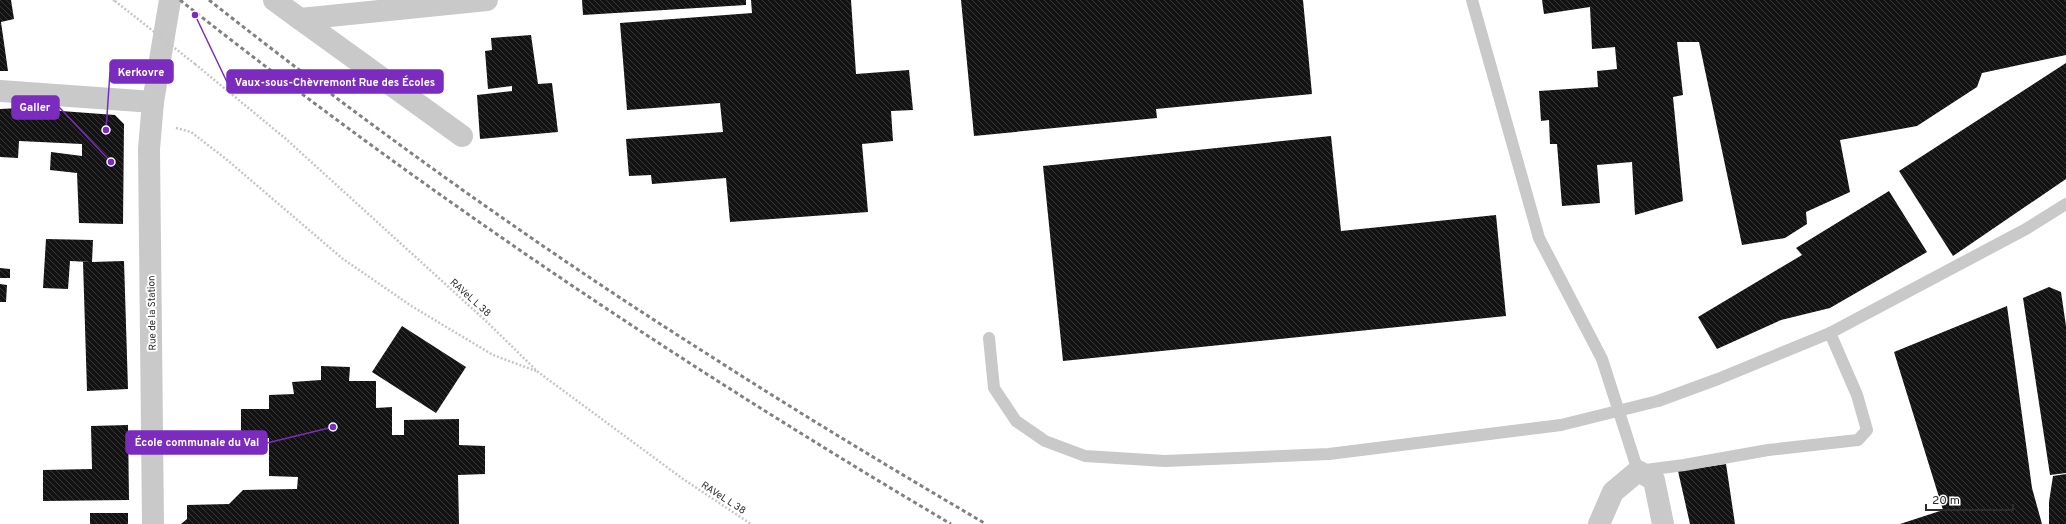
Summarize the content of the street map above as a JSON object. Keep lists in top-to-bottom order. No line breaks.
{"streets":{"street":["Rue de la Station"],"path":["RAVeL L 38"]},"places":["Vaux-sous-Chèvremont Rue des Écoles","Kerkovre","Galler","École communale du Val"],"scale_bar":"20 m"}
